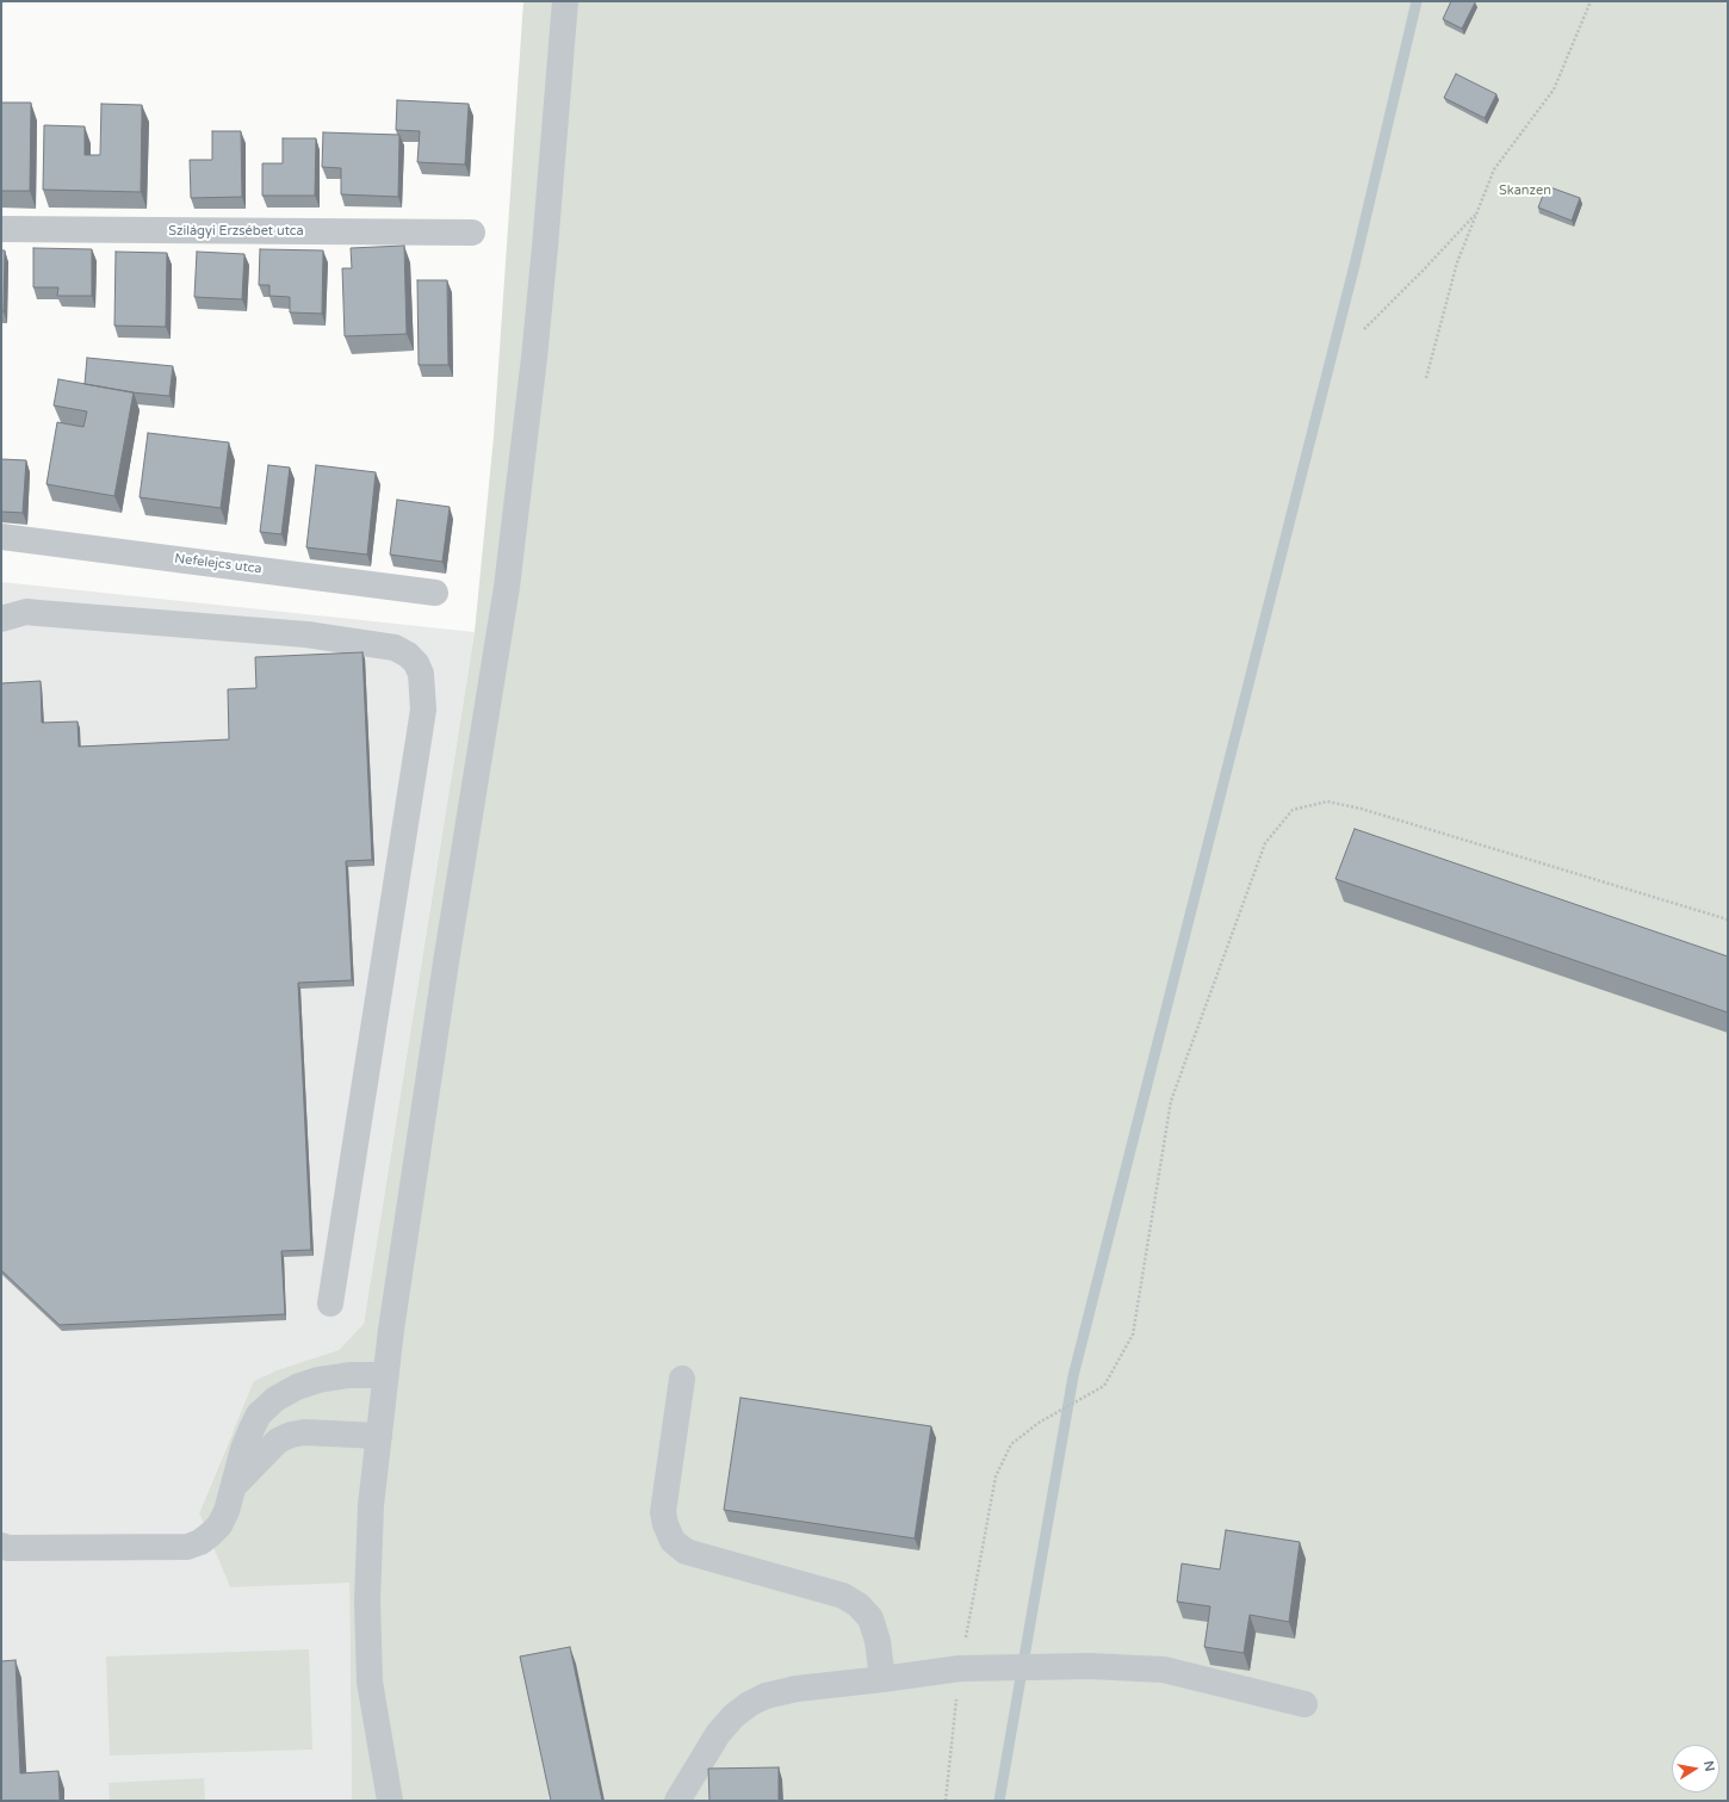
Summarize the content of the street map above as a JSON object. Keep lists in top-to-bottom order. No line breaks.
{"streets":{"street":["Szilágyi Erzsébet utca","Nefelejcs utca"]},"parks":["Skanzen"],"north":"right"}
